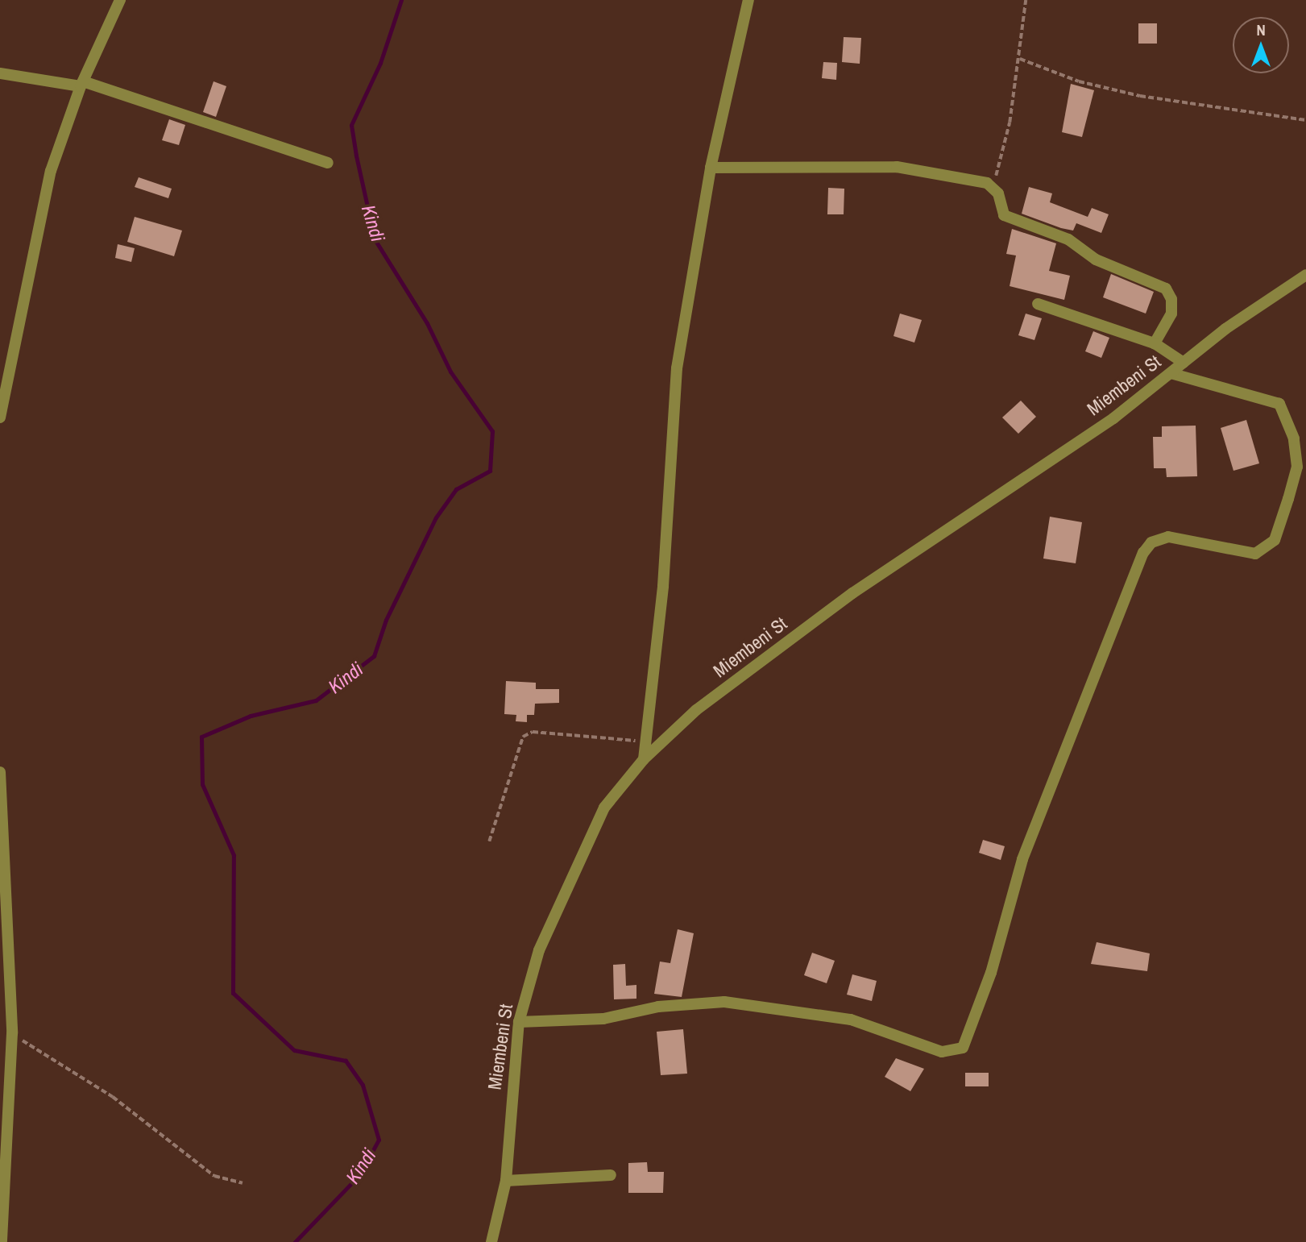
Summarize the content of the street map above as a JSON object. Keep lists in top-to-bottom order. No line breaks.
{"streets":{"street":["Miembeni St"]},"water":["Kindi"],"north":"top"}
